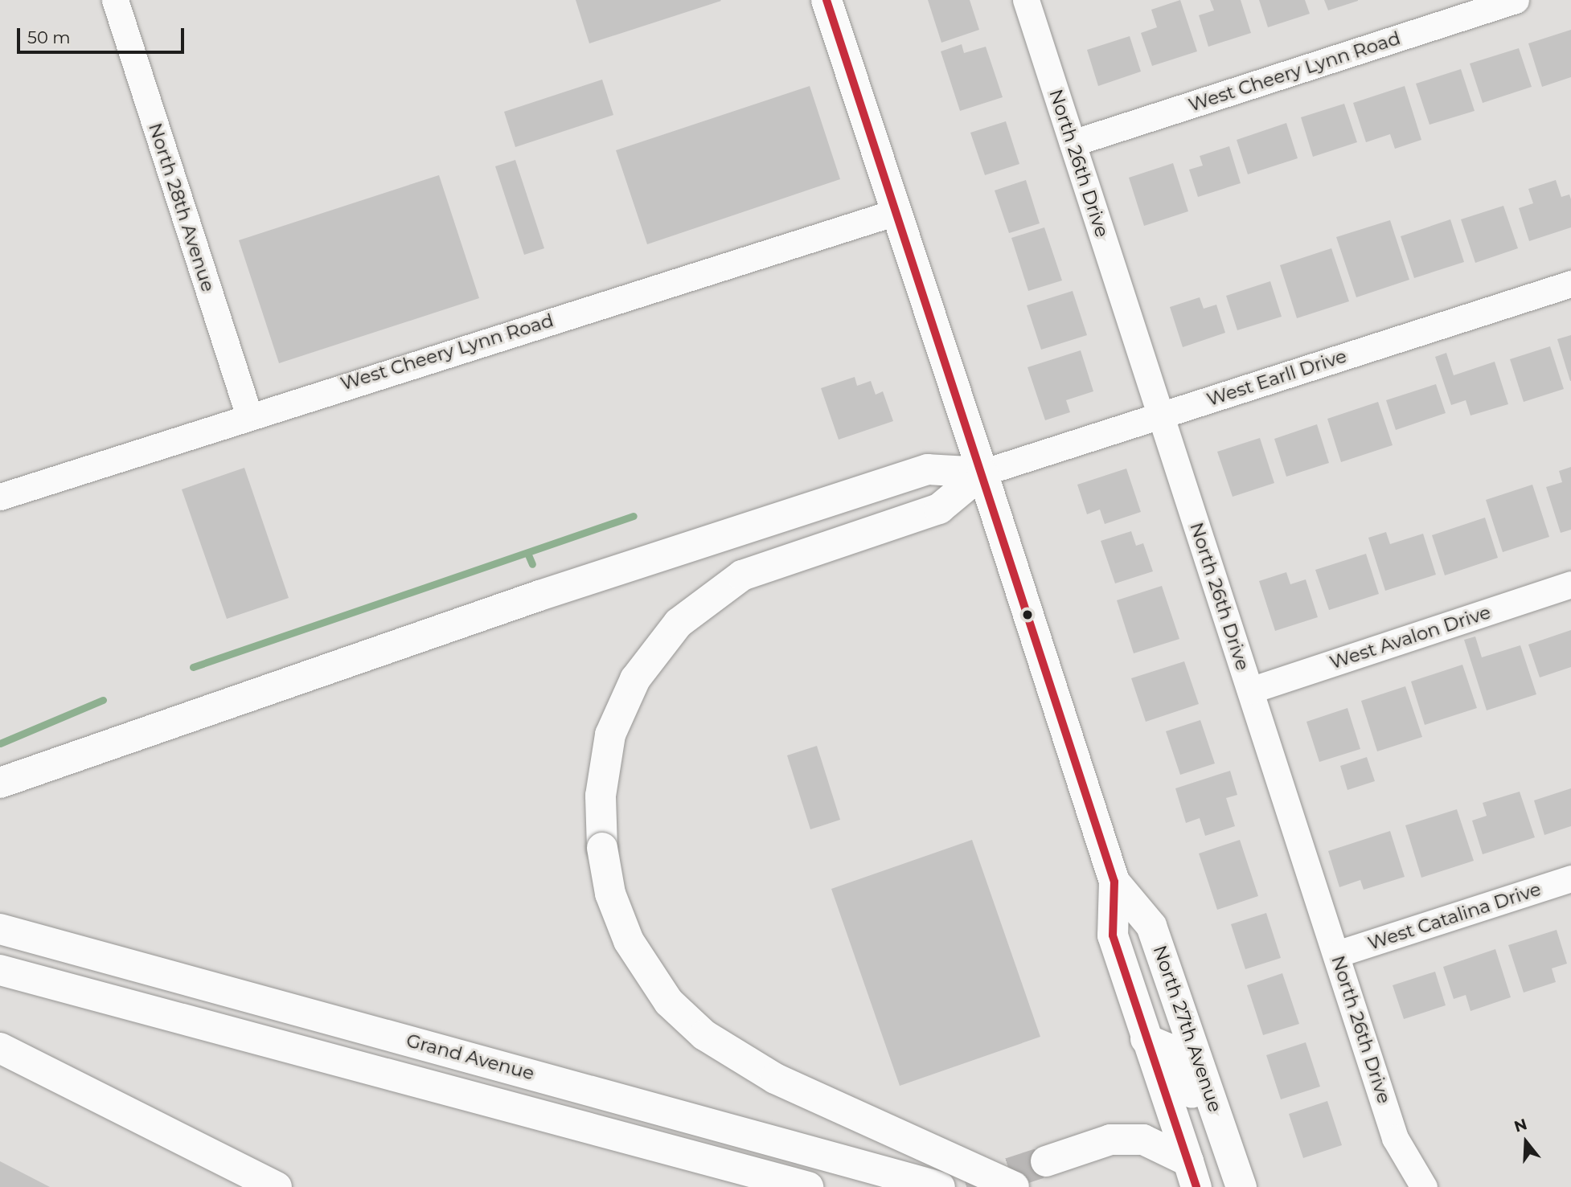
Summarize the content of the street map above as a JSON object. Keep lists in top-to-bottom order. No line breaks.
{"streets":{"main road":["North 27th Avenue","Grand Avenue"],"street":["West Cheery Lynn Road","North 26th Drive","North 28th Avenue","West Earll Drive","West Avalon Drive","West Catalina Drive"]},"crossings":[["West Cheery Lynn Road","North 26th Drive"],["West Cheery Lynn Road","North 28th Avenue"],["West Cheery Lynn Road","North 27th Avenue"],["North 26th Drive","West Earll Drive"],["North 26th Drive","West Avalon Drive"],["North 26th Drive","West Catalina Drive"],["West Earll Drive","North 27th Avenue"]],"scale_bar":"50 m","north":"top"}
